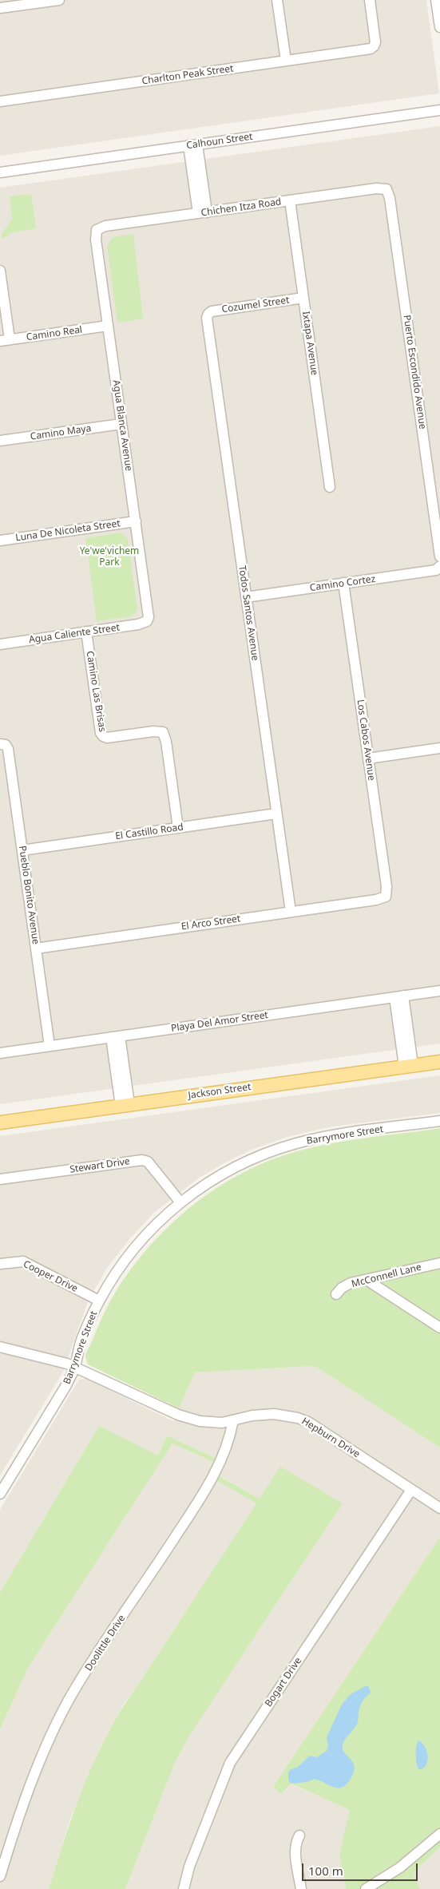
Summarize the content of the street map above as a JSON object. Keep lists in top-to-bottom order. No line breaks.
{"streets":{"main road":["Jackson Street"],"street":["Charlton Peak Street","Calhoun Street","Chichen Itza Road","Cozumel Street","Camino Real","Ixtapa Avenue","Puerto Escondido Avenue","Agua Blanca Avenue","Camino Maya","Luna De Nicoleta Street","Camino Cortez","Todos Santos Avenue","Agua Caliente Street","Camino Las Brisas","Los Cabos Avenue","El Castillo Road","Pueblo Bonito Avenue","El Arco Street","Playa Del Amor Street","Barrymore Street","Stewart Drive","McConnell Lane","Cooper Drive","Hepburn Drive","Doolittle Drive","Bogart Drive"]},"crossings":[["Chichen Itza Road","Ixtapa Avenue"],["Chichen Itza Road","Puerto Escondido Avenue"],["Chichen Itza Road","Agua Blanca Avenue"],["Cozumel Street","Ixtapa Avenue"],["Cozumel Street","Todos Santos Avenue"],["Camino Real","Agua Blanca Avenue"],["Agua Blanca Avenue","Camino Maya"],["Agua Blanca Avenue","Luna De Nicoleta Street"],["Agua Blanca Avenue","Agua Caliente Street"],["Camino Cortez","Todos Santos Avenue"],["Camino Cortez","Los Cabos Avenue"],["Todos Santos Avenue","El Castillo Road"],["Todos Santos Avenue","El Arco Street"],["Agua Caliente Street","Camino Las Brisas"],["Camino Las Brisas","El Castillo Road"],["Los Cabos Avenue","El Arco Street"],["El Castillo Road","Pueblo Bonito Avenue"],["Pueblo Bonito Avenue","El Arco Street"],["Pueblo Bonito Avenue","Playa Del Amor Street"],["Barrymore Street","Stewart Drive"],["Barrymore Street","Cooper Drive"],["Barrymore Street","Hepburn Drive"],["Hepburn Drive","Doolittle Drive"],["Hepburn Drive","Bogart Drive"]],"parks":["Ye'we'vichem Park"],"scale_bar":"100 m"}
